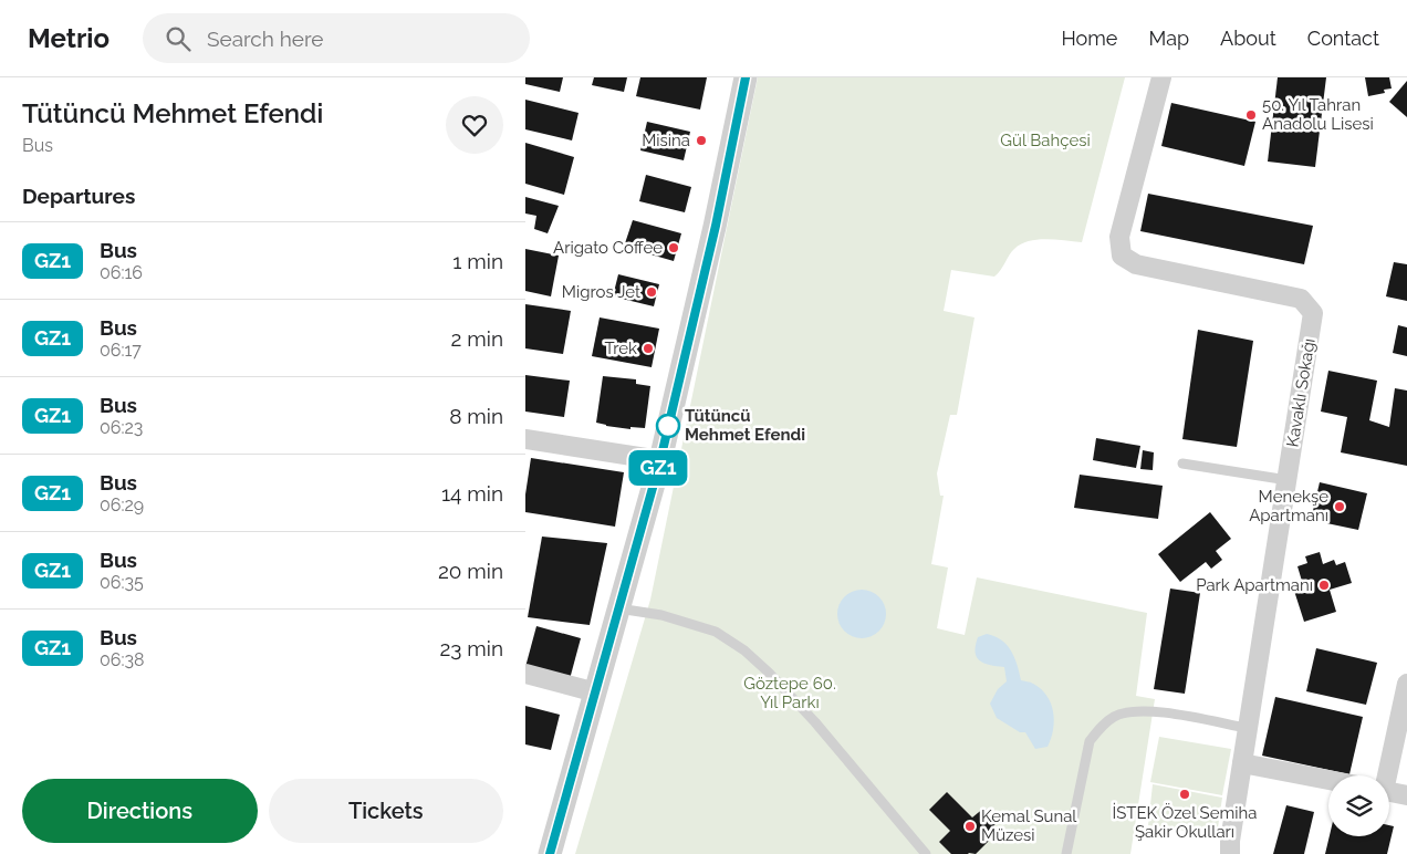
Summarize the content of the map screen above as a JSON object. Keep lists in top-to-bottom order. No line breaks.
{"streets":{"street":["Kavaklı Sokağı"]},"parks":["Gül Bahçesi","Göztepe 60. Yıl Parkı"],"places":["50. Yıl Tahran Anadolu Lisesi","Misina","Arigato Coffee","Migros Jet","Trek","Tütüncü Mehmet Efendi","Menekşe Apartmanı","Park Apartmanı","İSTEK Özel Semiha Şakir Okulları","Kemal Sunal Müzesi"],"lines":["bus line GZ1"],"page":{"header":"Metrio","search":"Search here","nav":["Home","Map","About","Contact"],"heading":[["Tütüncü Mehmet Efendi","Bus"],"Departures"],"on_map":"GZ1","list":[{"mark":"GZ1","name":"Bus","note":"06:16","value":"1 min"},{"mark":"GZ1","name":"Bus","note":"06:17","value":"2 min"},{"mark":"GZ1","name":"Bus","note":"06:23","value":"8 min"},{"mark":"GZ1","name":"Bus","note":"06:29","value":"14 min"},{"mark":"GZ1","name":"Bus","note":"06:35","value":"20 min"},{"mark":"GZ1","name":"Bus","note":"06:38","value":"23 min"}],"buttons":["Directions","Tickets"]}}
